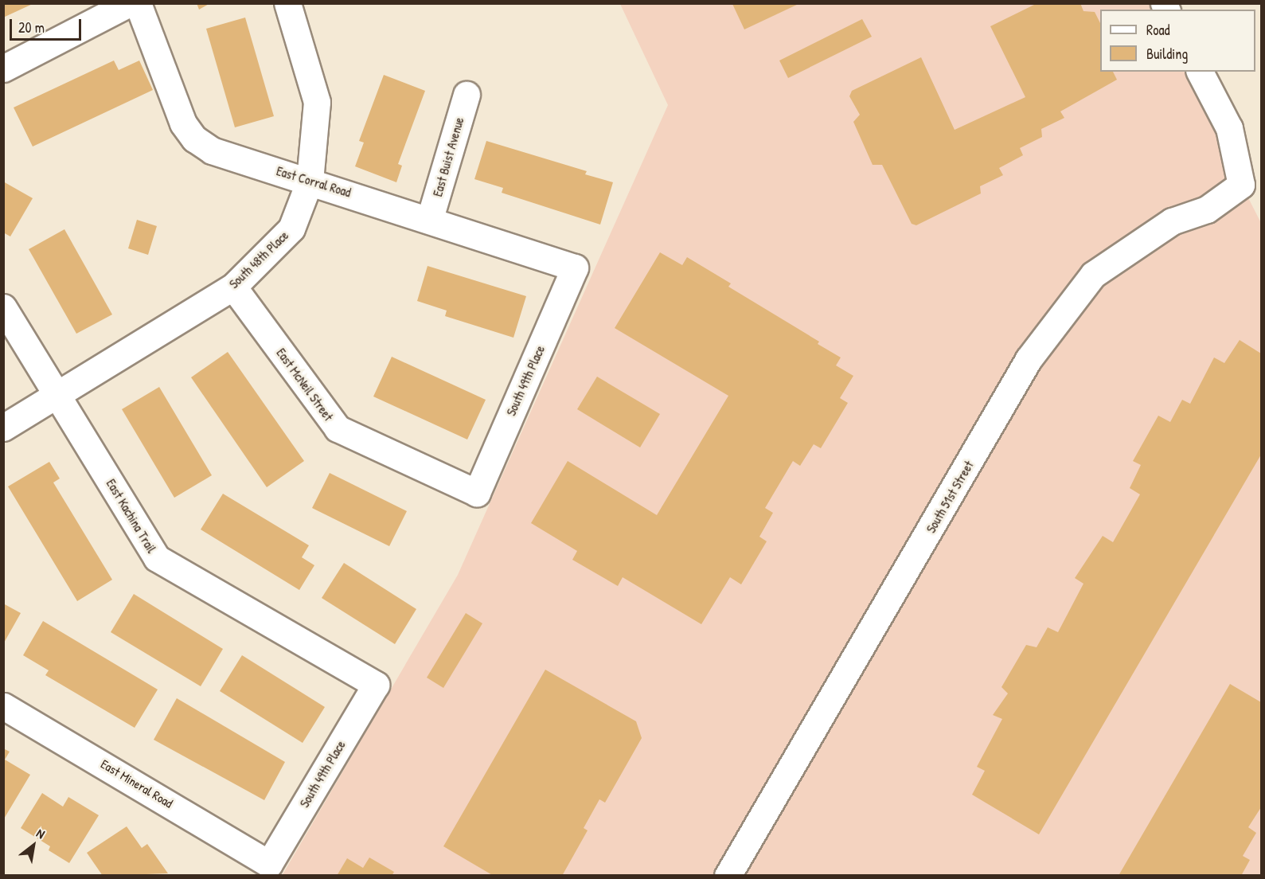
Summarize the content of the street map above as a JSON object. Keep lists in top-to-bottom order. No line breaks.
{"streets":{"street":["East Buist Avenue","East Corral Road","South 48th Place","South 49th Place","East McNeil Street","South 51st Street","East Kachina Trail","East Mineral Road"]},"crossings":[["East Buist Avenue","East Corral Road"],["East Corral Road","South 48th Place"],["East Corral Road","South 49th Place"],["South 48th Place","East McNeil Street"],["South 48th Place","East Kachina Trail"],["South 49th Place","East McNeil Street"],["South 49th Place","East Kachina Trail"],["South 49th Place","East Mineral Road"]],"legend":["Road","Building"],"scale_bar":"20 m","north":"top right"}
